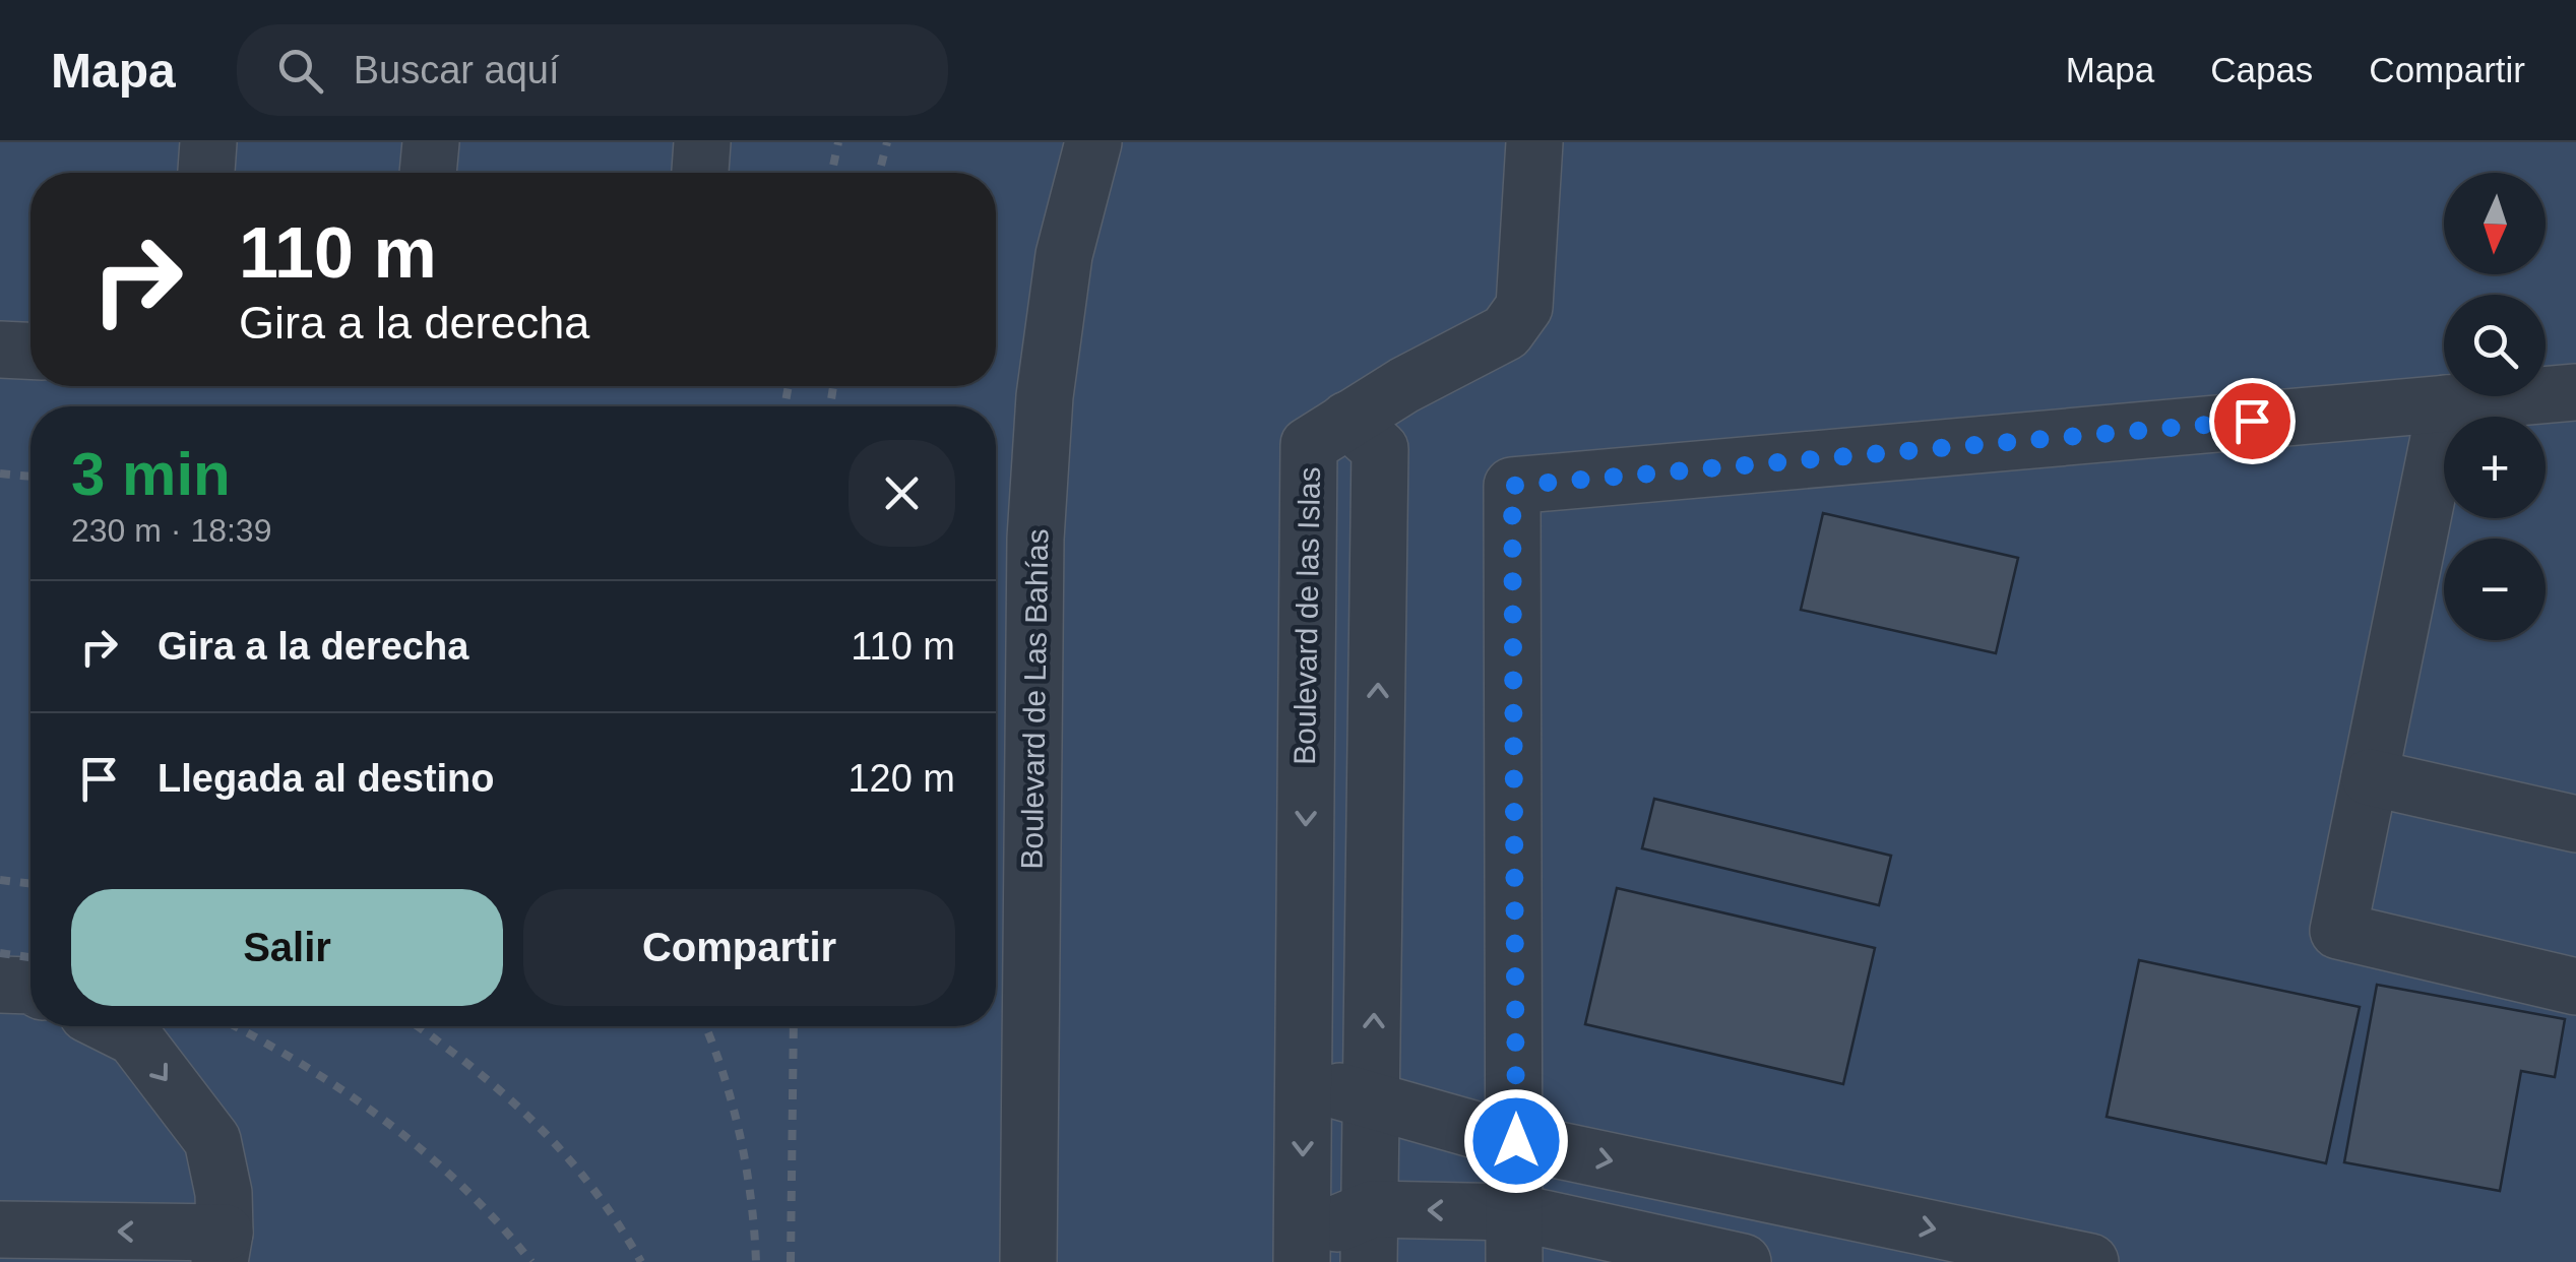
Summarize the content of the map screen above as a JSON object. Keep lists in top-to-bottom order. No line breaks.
{"streets":{"street":["Boulevard de las Islas","Boulevard de Las Bahías"]},"north":"bottom","page":{"header":"Mapa","search":"Buscar aquí","nav":["Mapa","Capas","Compartir"],"map_buttons":["+","−"],"turn":["110 m","Gira a la derecha"],"heading":["3 min","230 m · 18:39"],"list":[{"name":"Gira a la derecha","value":"110 m"},{"name":"Llegada al destino","value":"120 m"}],"buttons":["Salir","Compartir"]}}
